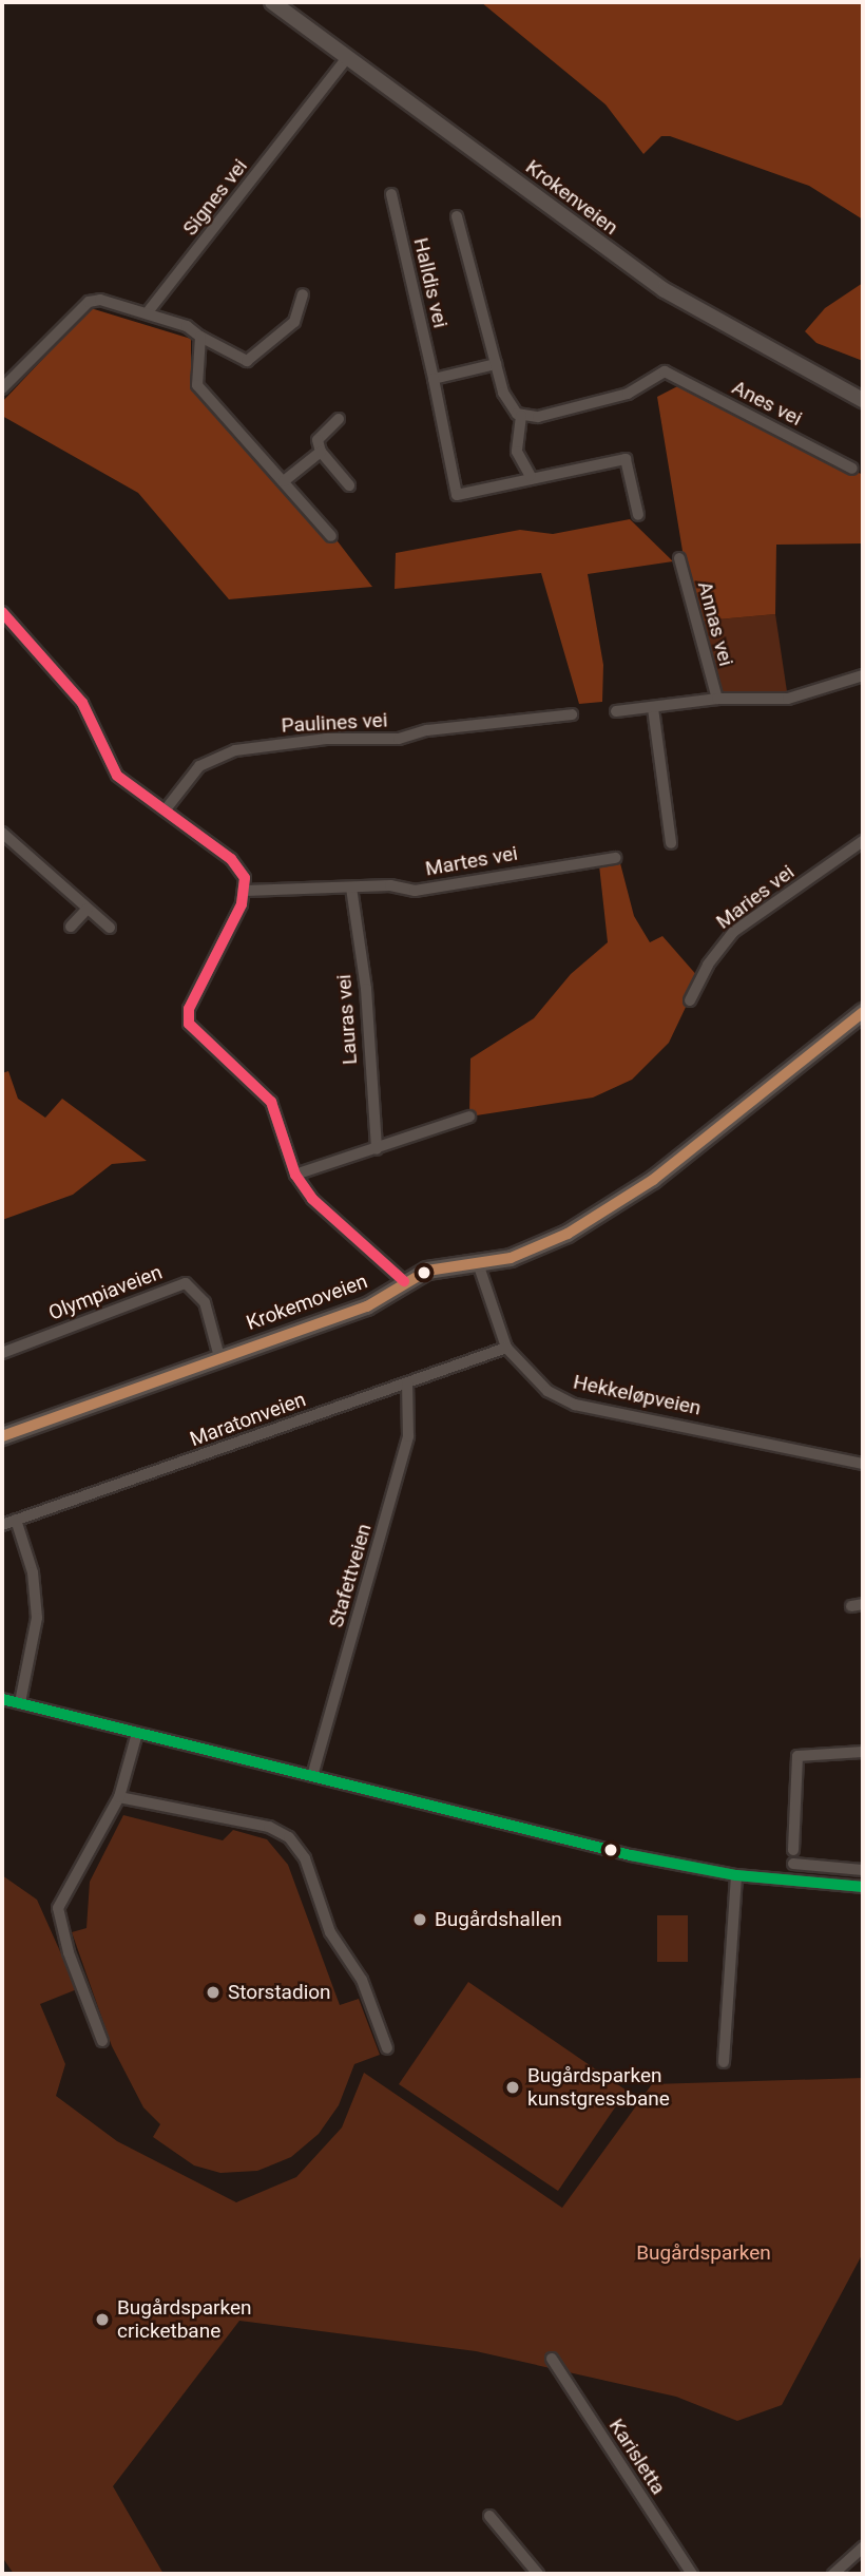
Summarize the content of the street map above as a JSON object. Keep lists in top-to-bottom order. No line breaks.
{"streets":{"main road":["Krokemoveien"],"street":["Signes vei","Krokenveien","Halldis vei","Anes vei","Annas vei","Paulines vei","Martes vei","Maries vei","Lauras vei","Olympiaveien","Hekkeløpveien","Maratonveien","Stafettveien","Karisletta"]},"crossings":[["Signes vei","Krokenveien"],["Halldis vei","Anes vei"],["Martes vei","Lauras vei"],["Olympiaveien","Krokemoveien"],["Krokemoveien","Hekkeløpveien"],["Hekkeløpveien","Maratonveien"],["Maratonveien","Stafettveien"]],"parks":["Bugårdsparken"],"places":["Bugårdshallen","Storstadion","Bugårdsparken kunstgressbane","Bugårdsparken cricketbane"]}
